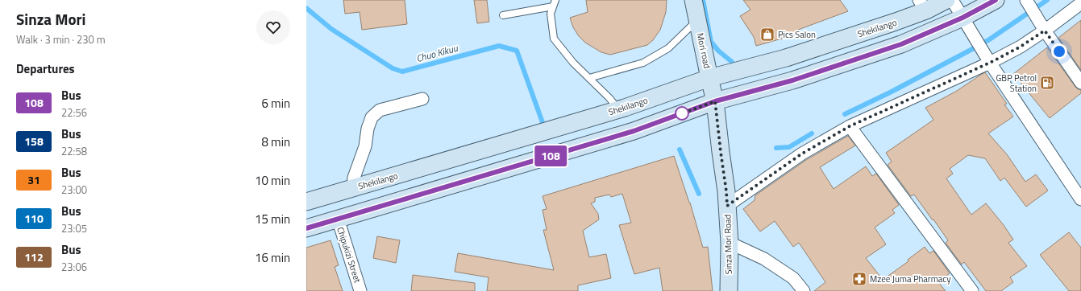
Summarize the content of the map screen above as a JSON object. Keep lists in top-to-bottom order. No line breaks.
{"streets":{"main road":["Shekilango","Mori road","Sinza Mori Road"],"street":["Chipukizi Street"]},"crossings":[["Shekilango","Mori road"],["Mori road","Sinza Mori Road"]],"water":["Chuo Kikuu"],"places":{"shop":["Pics Salon"],"fuel station":["GBP Petrol Station"],"pharmacy":["Mzee Juma Pharmacy"]},"lines":["bus line 108"],"page":{"heading":[["Sinza Mori","Walk · 3 min · 230 m"],"Departures"],"on_map":"108","list":[{"mark":"108","name":"Bus","note":"22:56","value":"6 min"},{"mark":"158","name":"Bus","note":"22:58","value":"8 min"},{"mark":"31","name":"Bus","note":"23:00","value":"10 min"},{"mark":"110","name":"Bus","note":"23:05","value":"15 min"},{"mark":"112","name":"Bus","note":"23:06","value":"16 min"}]}}
